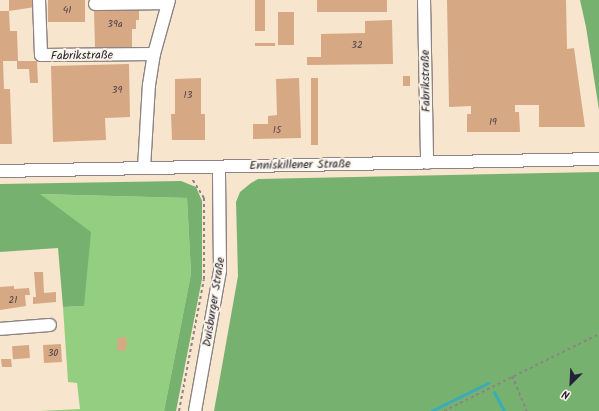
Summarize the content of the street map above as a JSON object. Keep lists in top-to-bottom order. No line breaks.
{"streets":{"street":["Fabrikstraße","Enniskillener Straße","Duisburger Straße"]},"crossings":[["Fabrikstraße","Enniskillener Straße"],["Enniskillener Straße","Duisburger Straße"]],"house_numbers":["41","39a","32","39","13","19","15","21","30"],"north":"bottom left"}
